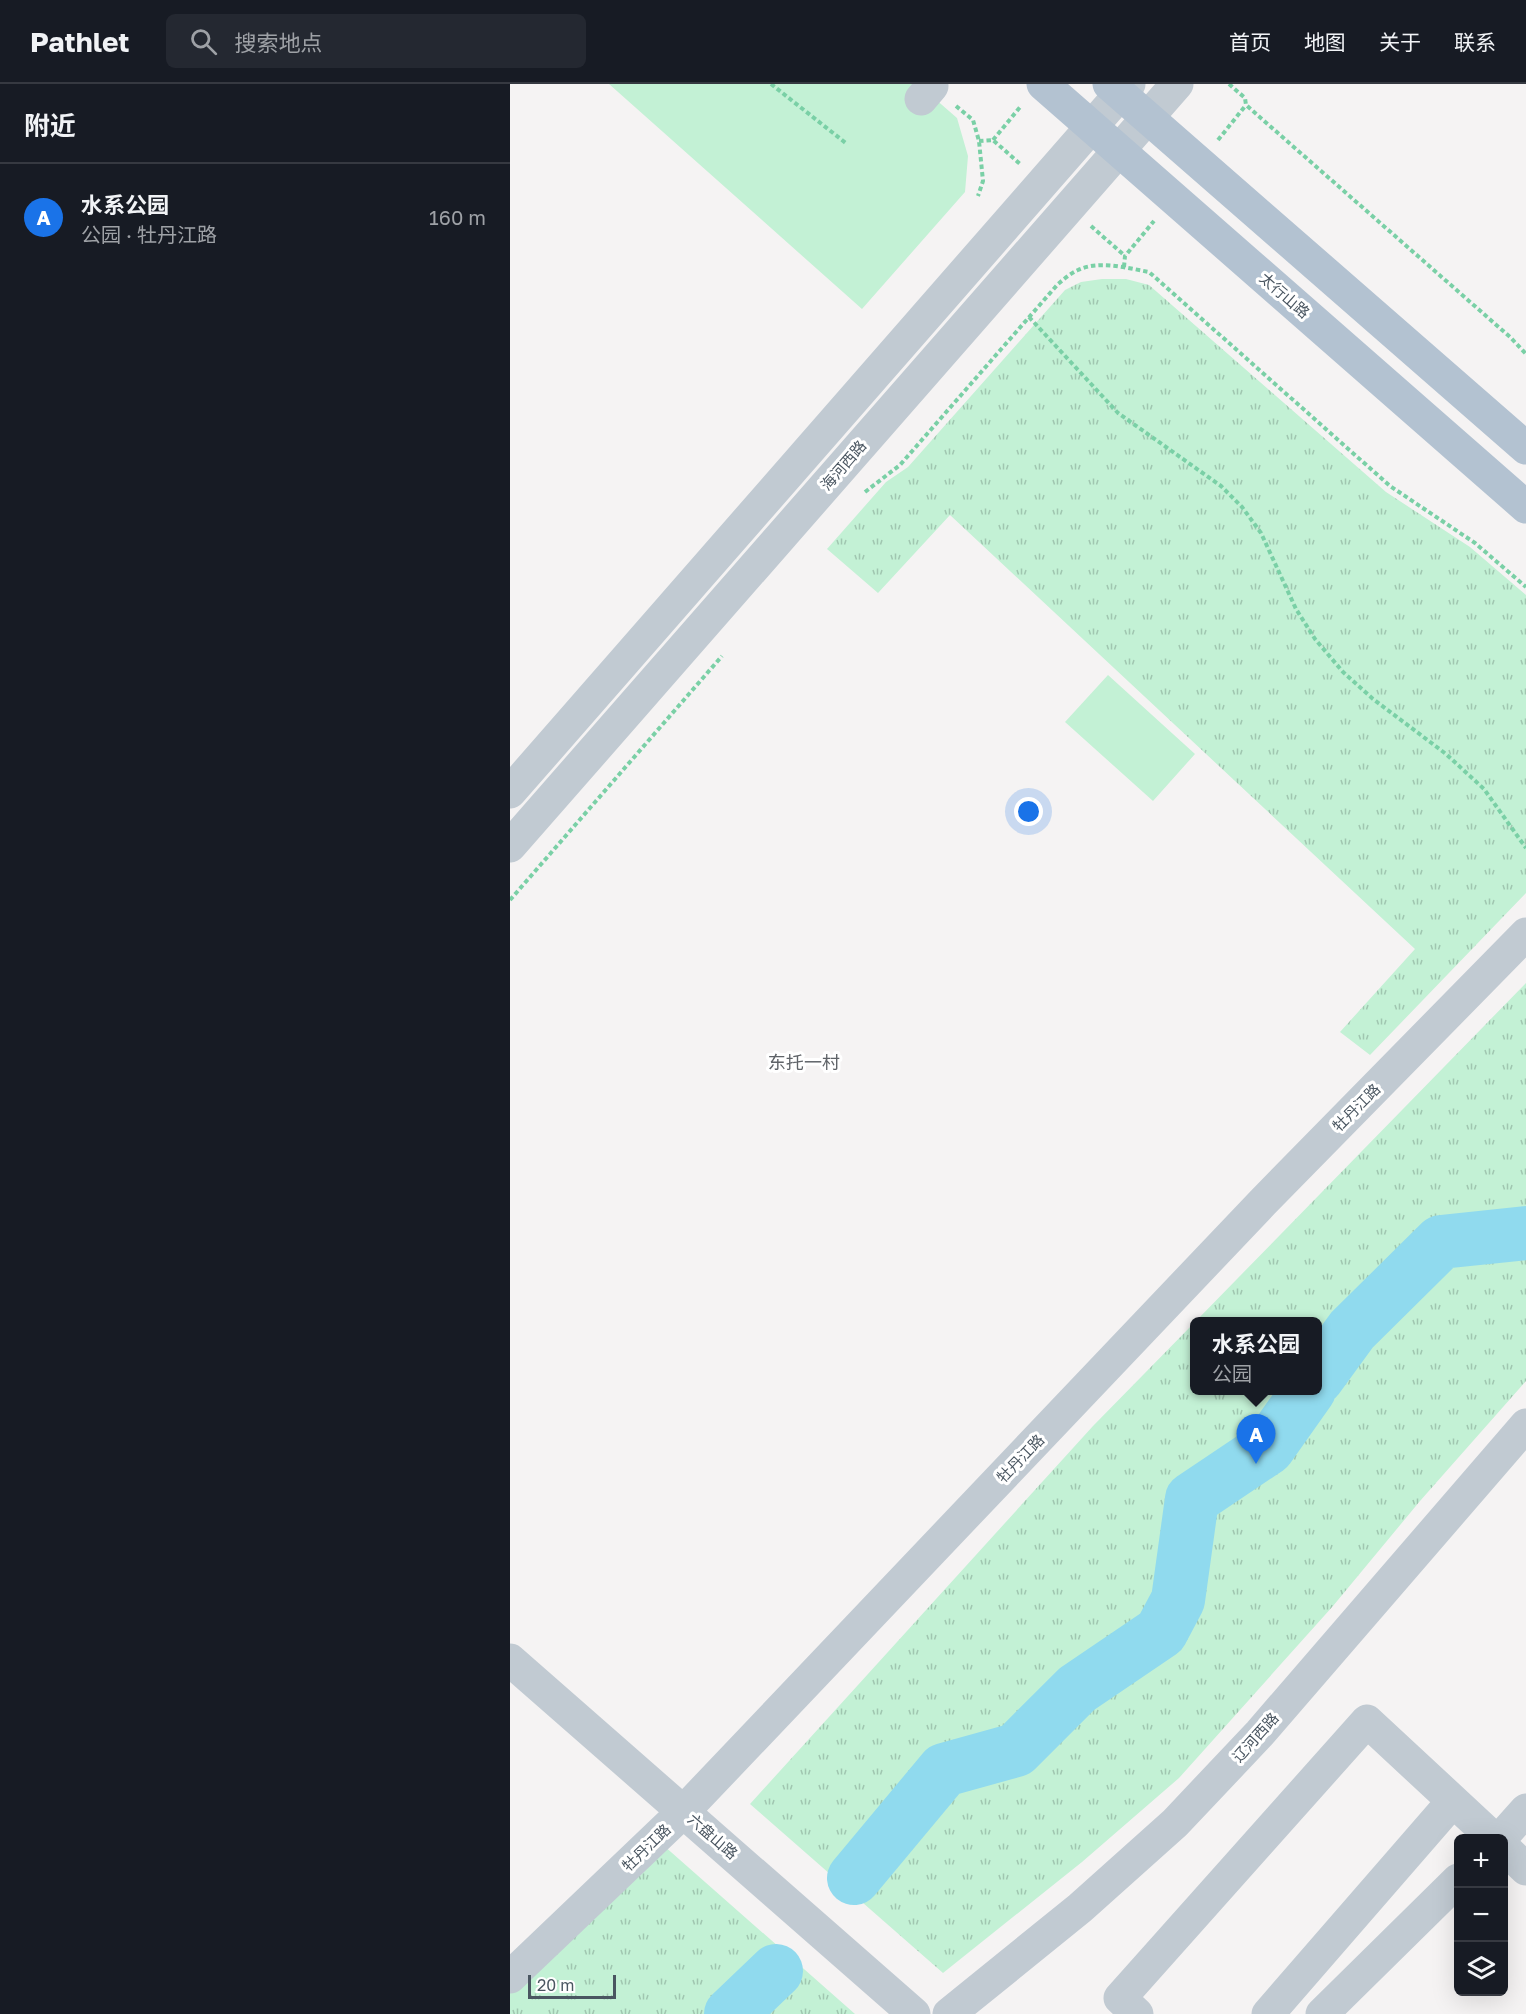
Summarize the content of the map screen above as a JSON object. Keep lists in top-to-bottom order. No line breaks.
{"streets":{"main road":["太行山路"],"street":["海河西路","牡丹江路","辽河西路","六盘山路"]},"crossings":[["太行山路","海河西路"],["牡丹江路","六盘山路"]],"districts":["东托一村"],"scale_bar":"20 m","page":{"header":"Pathlet","search":"搜索地点","nav":["首页","地图","关于","联系"],"heading":"附近","list":[{"mark":"A","name":"水系公园","note":"公园 · 牡丹江路","value":"160 m"}],"popup":["水系公园","公园"],"pins":"A","map_buttons":["+","−"],"scale":"20 m"}}
